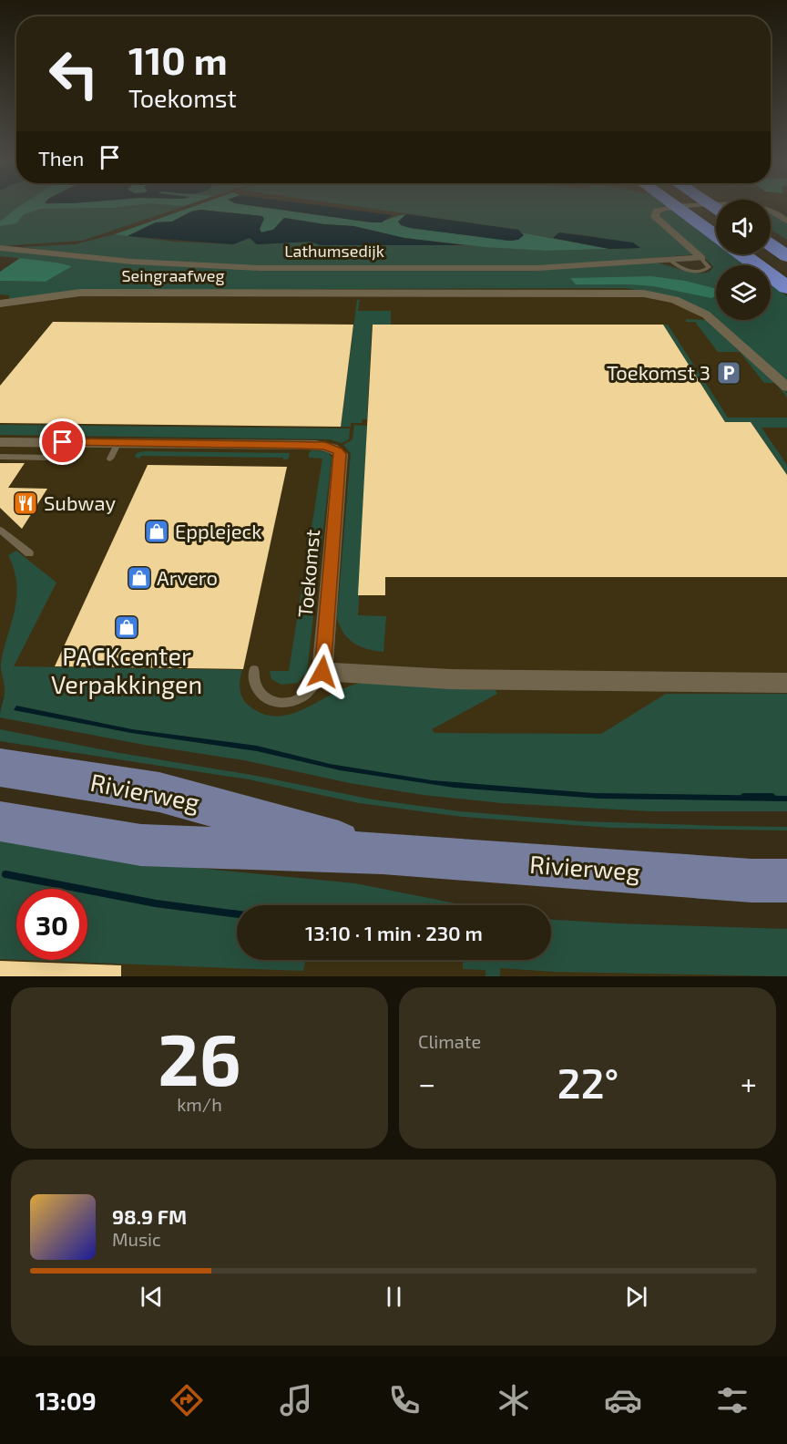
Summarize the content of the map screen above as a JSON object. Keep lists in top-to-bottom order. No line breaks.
{"streets":{"main road":["Rivierweg"],"street":["Lathumsedijk","Seingraafweg","Toekomst"]},"places":{"parking":["Toekomst 3"],"restaurant":["Subway"],"shop":["Epplejeck","Arvero","PACKcenter Verpakkingen"]},"page":{"turn":["110 m","Toekomst"],"then":"Then","limit":"30","trip":"13:10 · 1 min · 230 m","tile":[["26","km/h"],"Climate"],"heat":["−","22°","+"],"song":["98.9 FM","Music"],"tabs":"13:09"}}
